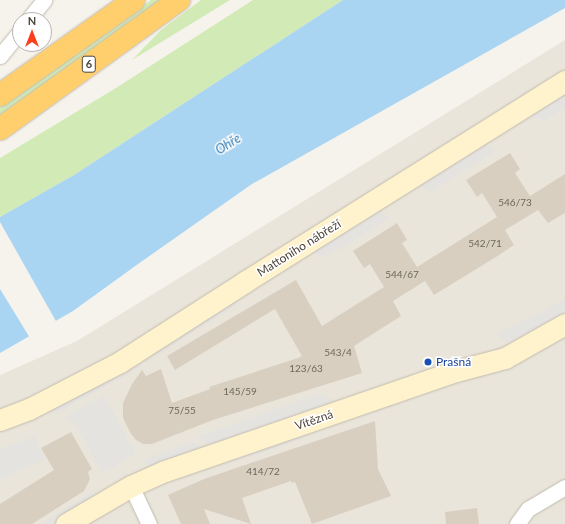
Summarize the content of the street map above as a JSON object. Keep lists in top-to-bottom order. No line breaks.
{"streets":{"highway":["6"],"street":["Mattoniho nábřeží","Vítězná"]},"water":["Ohře"],"places":["Prašná"],"house_numbers":["546/73","542/71","544/67","543/4","123/63","145/59","75/55","414/72"],"north":"top"}
